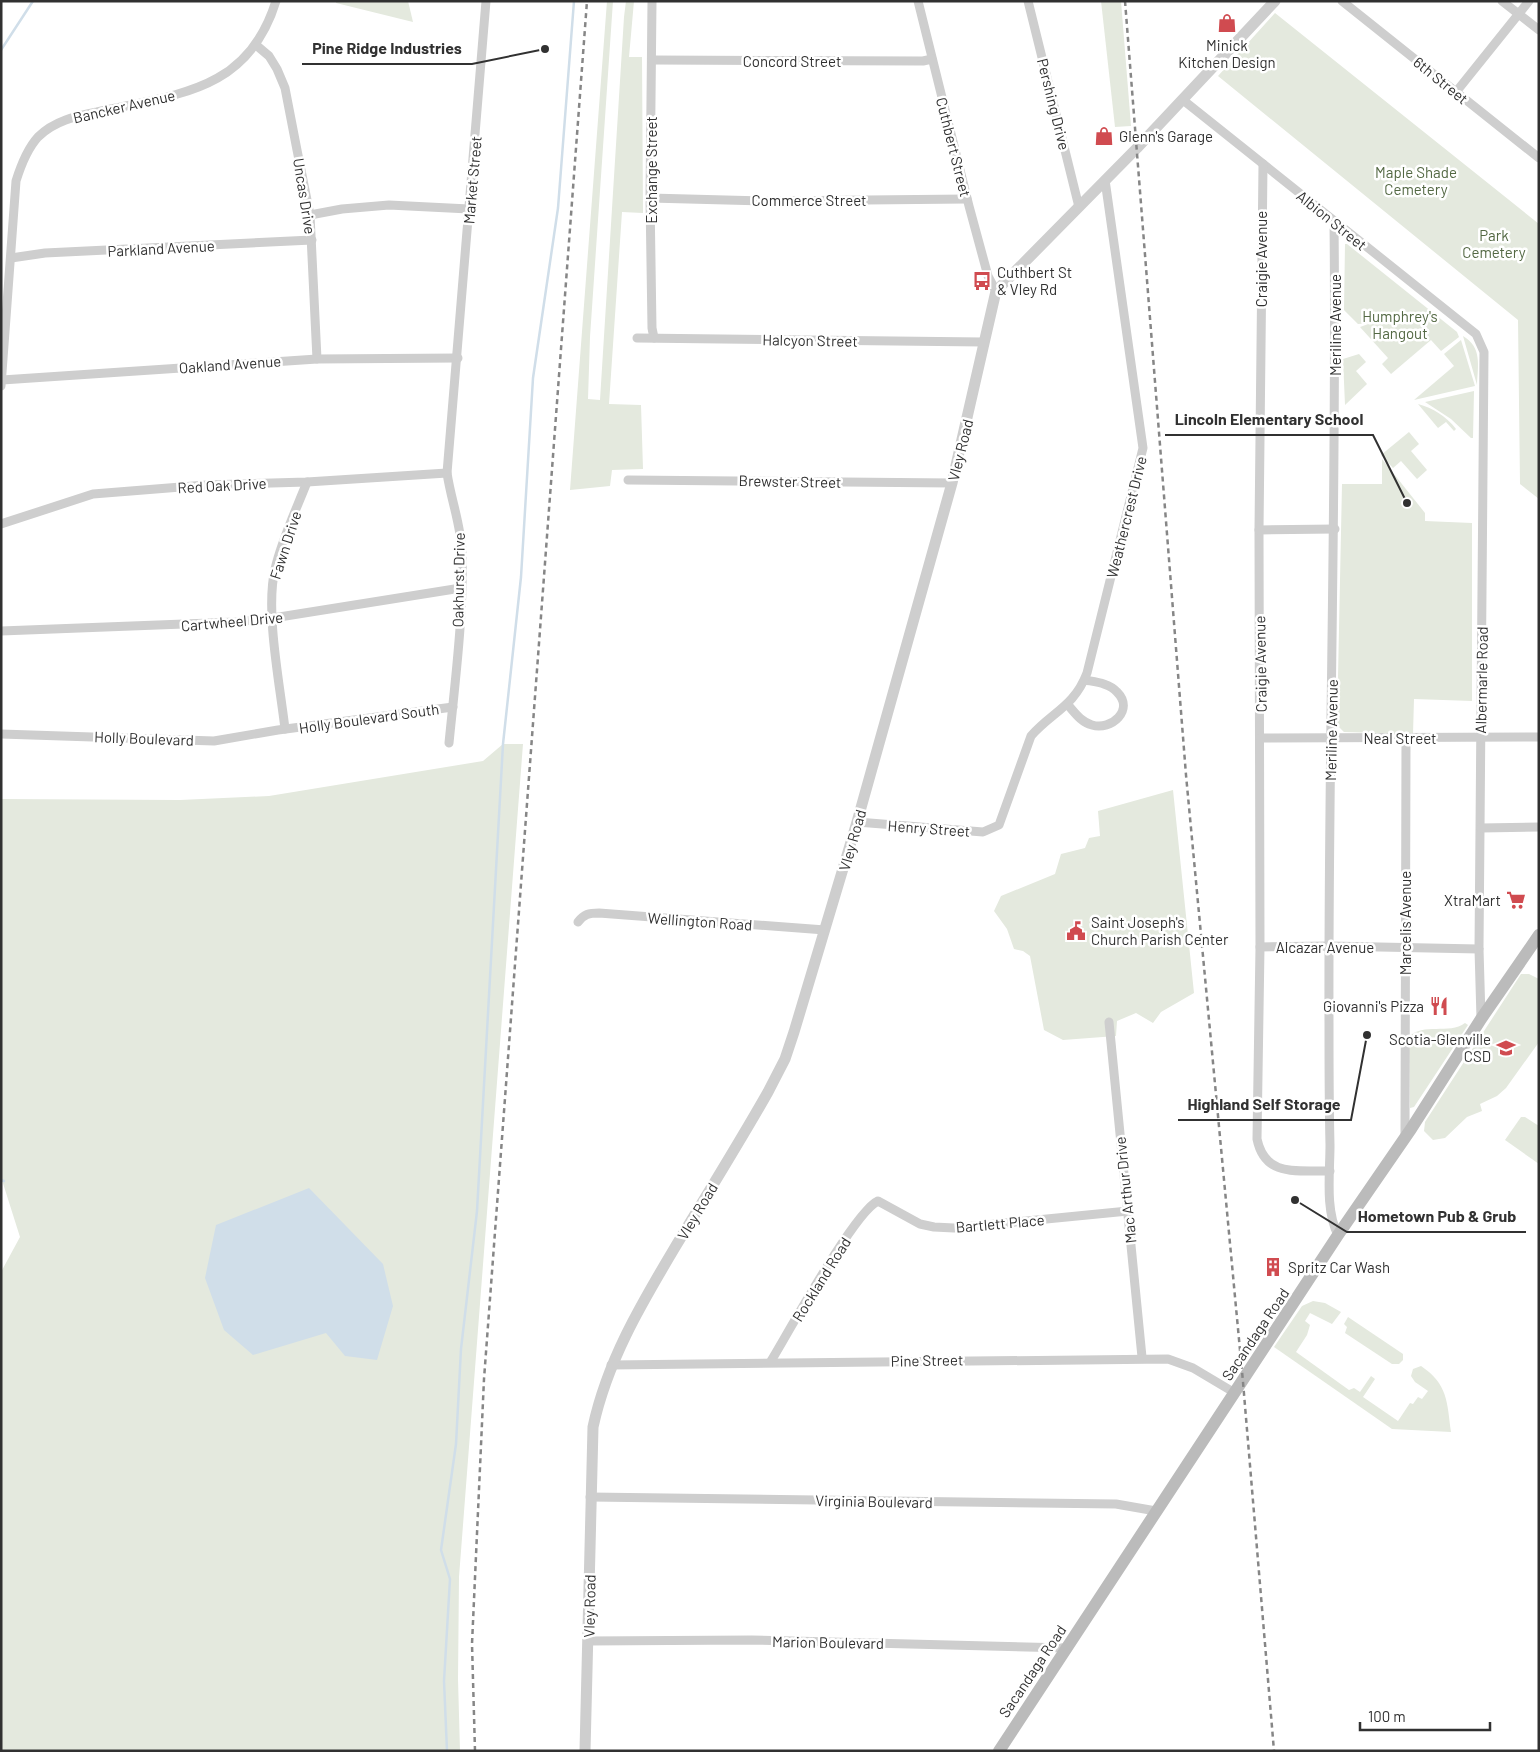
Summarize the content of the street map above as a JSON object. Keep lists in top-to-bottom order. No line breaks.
{"streets":{"main road":["Sacandaga Road"],"street":["Concord Street","6th Street","Pershing Drive","Bancker Avenue","Cuthbert Street","Exchange Street","Market Street","Uncas Drive","Commerce Street","Albion Street","Parkland Avenue","Craigie Avenue","Meriline Avenue","Halcyon Street","Oakland Avenue","Vley Road","Brewster Street","Red Oak Drive","Weathercrest Drive","Fawn Drive","Oakhurst Drive","Cartwheel Drive","Albermarle Road","Holly Boulevard South","Holly Boulevard","Neal Street","Henry Street","Wellington Road","Marcelis Avenue","Alcazar Avenue","Mac Arthur Drive","Bartlett Place","Rockland Road","Pine Street","Virginia Boulevard","Marion Boulevard"]},"crossings":[["Concord Street","Cuthbert Street"],["Concord Street","Exchange Street"],["Bancker Avenue","Uncas Drive"],["Bancker Avenue","Parkland Avenue"],["Bancker Avenue","Oakland Avenue"],["Cuthbert Street","Commerce Street"],["Cuthbert Street","Vley Road"],["Exchange Street","Commerce Street"],["Exchange Street","Halcyon Street"],["Market Street","Oakland Avenue"],["Market Street","Oakhurst Drive"],["Uncas Drive","Parkland Avenue"],["Uncas Drive","Oakland Avenue"],["Albion Street","Craigie Avenue"],["Albion Street","Meriline Avenue"],["Albion Street","Albermarle Road"],["Craigie Avenue","Meriline Avenue"],["Craigie Avenue","Neal Street"],["Craigie Avenue","Alcazar Avenue"],["Meriline Avenue","Neal Street"],["Meriline Avenue","Alcazar Avenue"],["Meriline Avenue","Sacandaga Road"],["Halcyon Street","Vley Road"],["Oakland Avenue","Oakhurst Drive"],["Vley Road","Brewster Street"],["Vley Road","Henry Street"],["Vley Road","Wellington Road"],["Vley Road","Pine Street"],["Vley Road","Virginia Boulevard"],["Vley Road","Marion Boulevard"],["Red Oak Drive","Fawn Drive"],["Red Oak Drive","Oakhurst Drive"],["Weathercrest Drive","Henry Street"],["Fawn Drive","Cartwheel Drive"],["Fawn Drive","Holly Boulevard South"],["Fawn Drive","Holly Boulevard"],["Oakhurst Drive","Cartwheel Drive"],["Oakhurst Drive","Holly Boulevard South"],["Albermarle Road","Neal Street"],["Albermarle Road","Alcazar Avenue"],["Albermarle Road","Sacandaga Road"],["Holly Boulevard South","Holly Boulevard"],["Neal Street","Marcelis Avenue"],["Marcelis Avenue","Alcazar Avenue"],["Marcelis Avenue","Sacandaga Road"],["Mac Arthur Drive","Bartlett Place"],["Mac Arthur Drive","Pine Street"],["Bartlett Place","Rockland Road"],["Rockland Road","Pine Street"],["Sacandaga Road","Pine Street"],["Sacandaga Road","Virginia Boulevard"],["Sacandaga Road","Marion Boulevard"]],"parks":["Maple Shade Cemetery","Park Cemetery","Humphrey's Hangout"],"places":{"shop":["Minick Kitchen Design","Glenn's Garage"],"other":["Pine Ridge Industries","Lincoln Elementary School","Highland Self Storage","Hometown Pub & Grub"],"bus stop":["Cuthbert St & Vley Rd"],"supermarket":["XtraMart"],"public building":["Saint Joseph's Church Parish Center"],"restaurant":["Giovanni's Pizza"],"school or university":["Scotia-Glenville CSD"],"building":["Spritz Car Wash"]},"scale_bar":"100 m"}
